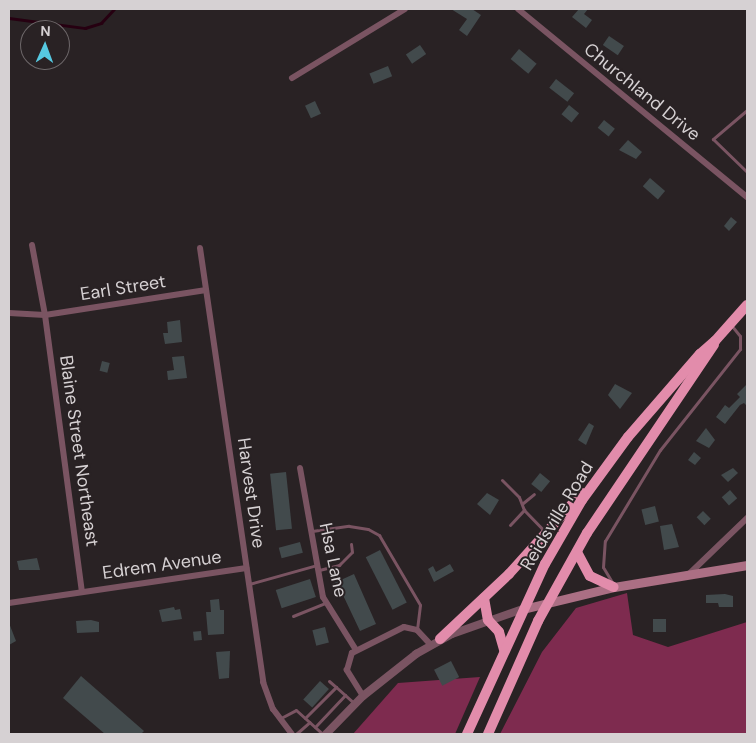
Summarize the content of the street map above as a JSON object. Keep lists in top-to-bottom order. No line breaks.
{"streets":{"highway":["Reidsville Road"],"street":["Churchland Drive","Earl Street","Blaine Street Northeast","Harvest Drive","Hsa Lane","Edrem Avenue"]},"crossings":[["Earl Street","Blaine Street Northeast"],["Earl Street","Harvest Drive"],["Blaine Street Northeast","Edrem Avenue"],["Harvest Drive","Edrem Avenue"]],"north":"top"}
